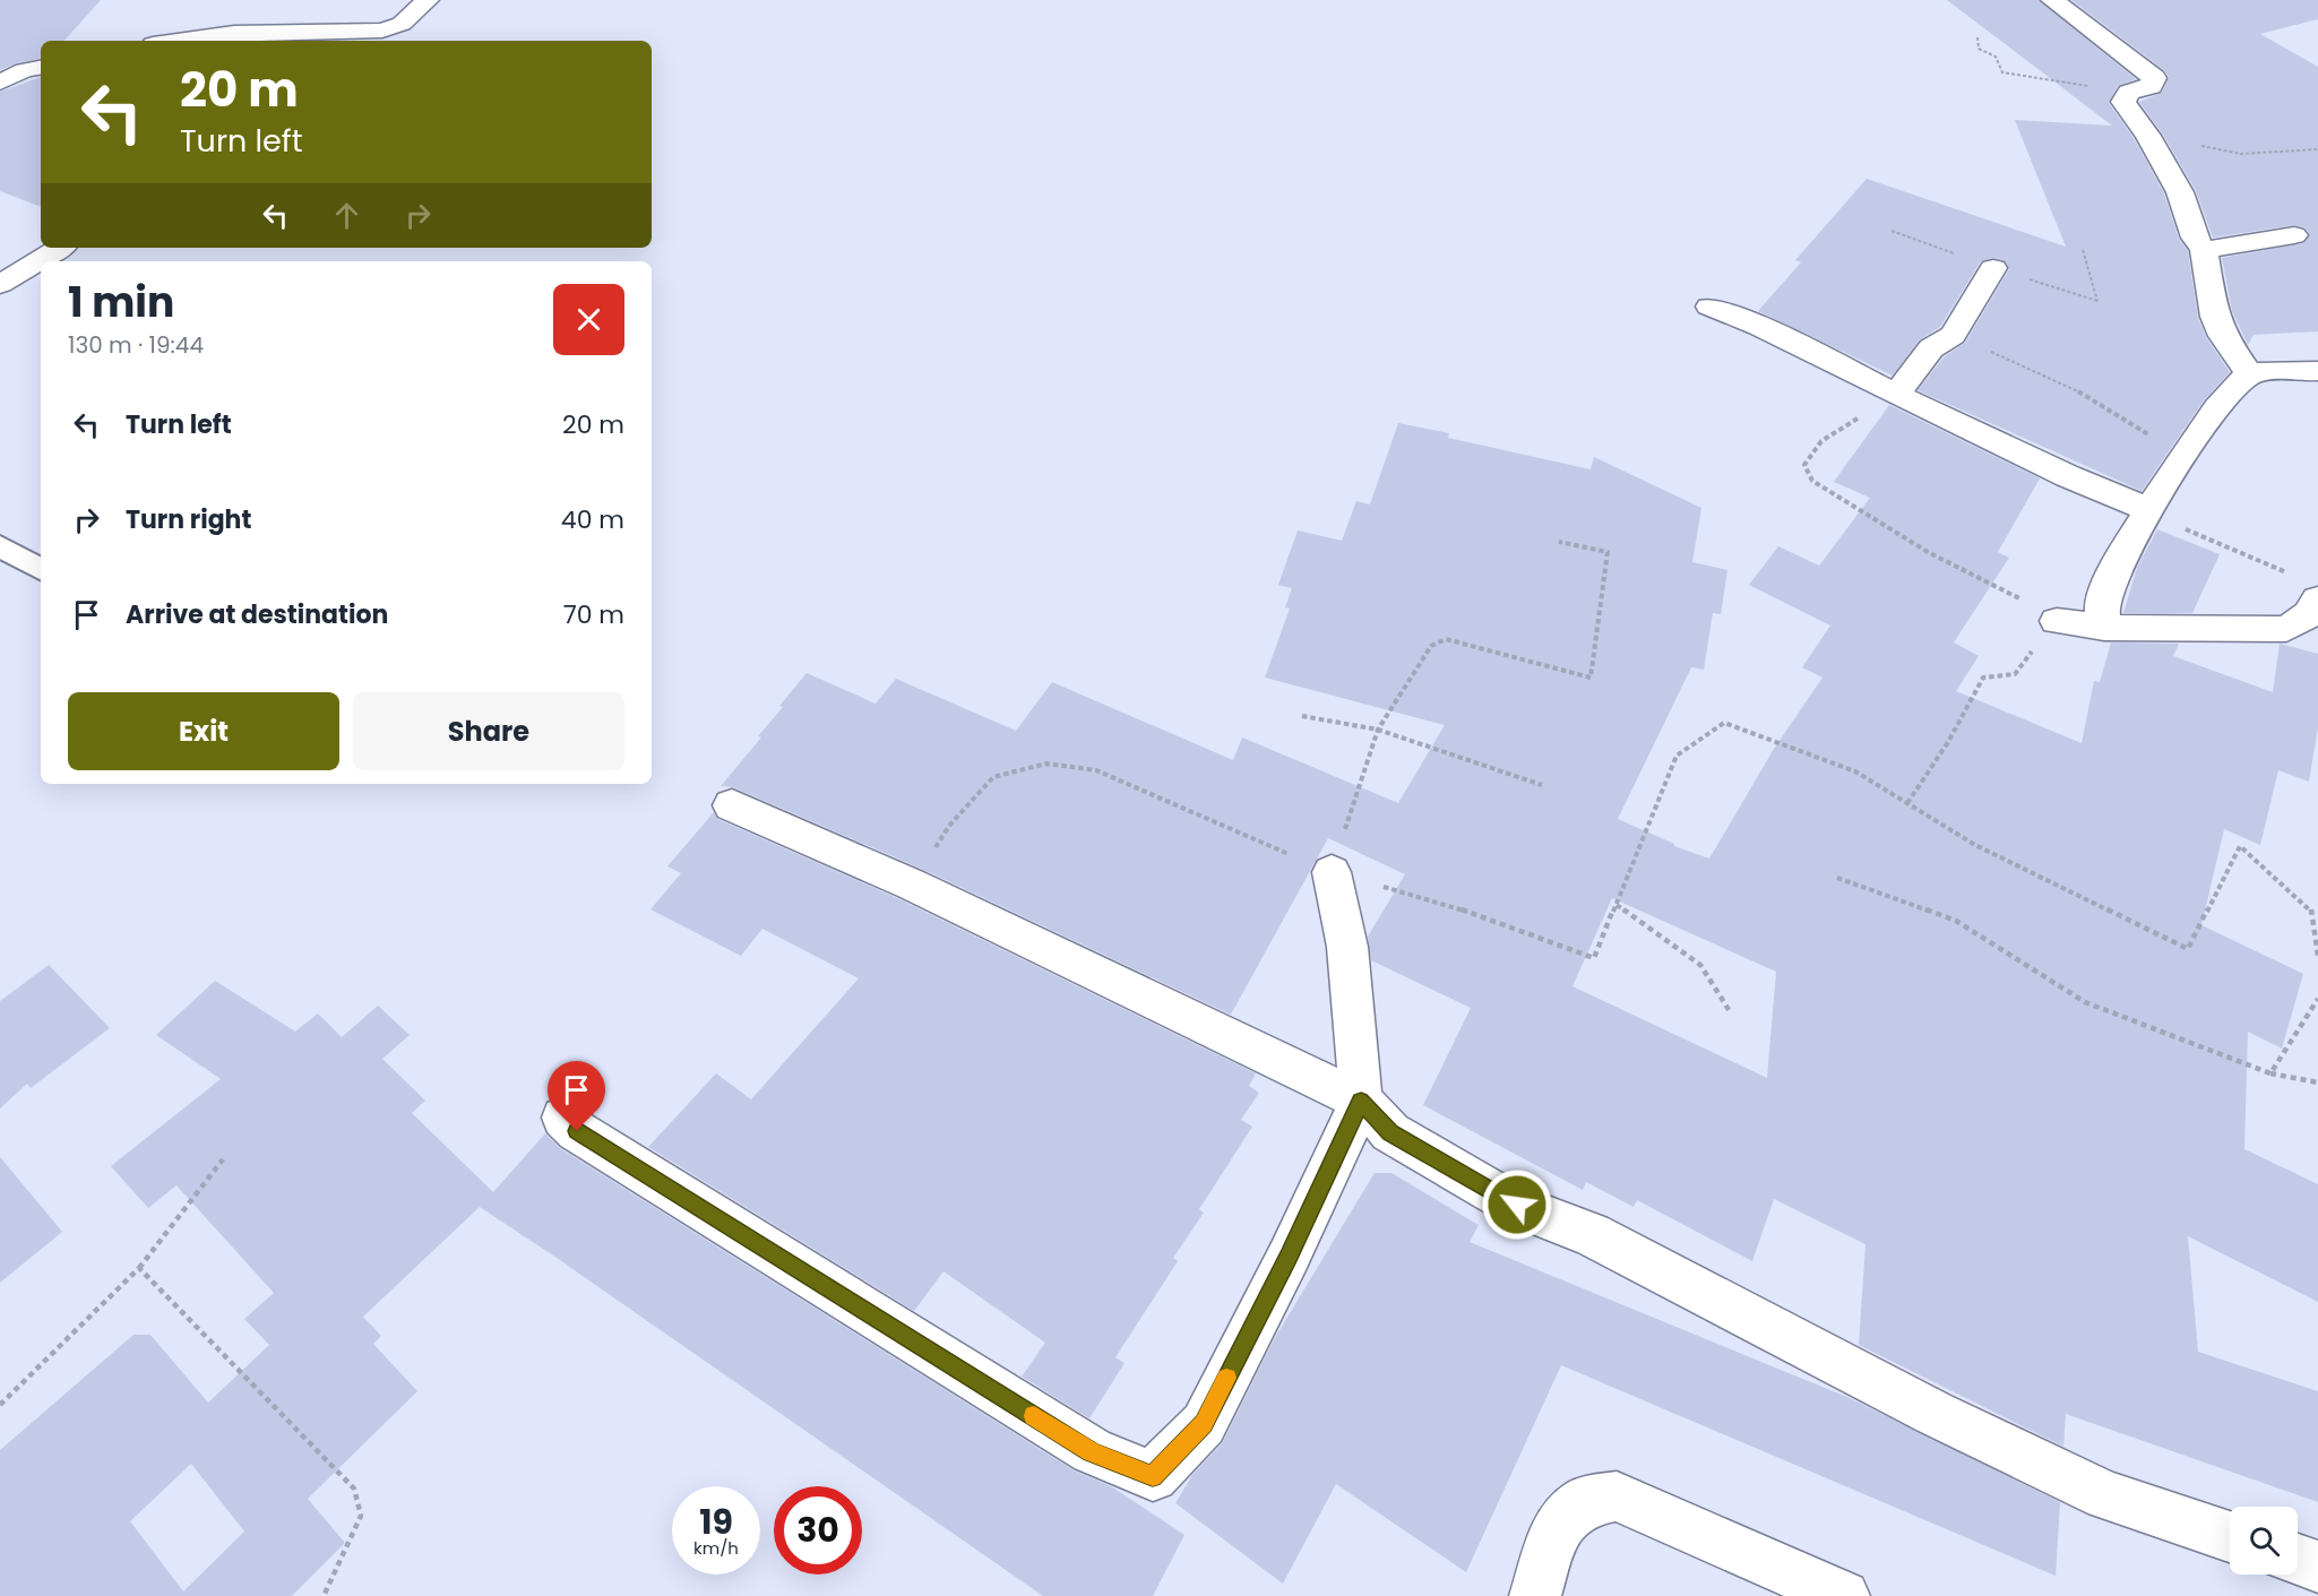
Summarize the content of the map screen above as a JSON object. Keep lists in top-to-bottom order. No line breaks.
{"page":{"turn":["20 m","Turn left"],"heading":["1 min","130 m · 19:44"],"list":[{"name":"Turn left","value":"20 m"},{"name":"Turn right","value":"40 m"},{"name":"Arrive at destination","value":"70 m"}],"buttons":["Exit","Share"],"speed":"19 km/h","limit":"30"}}
